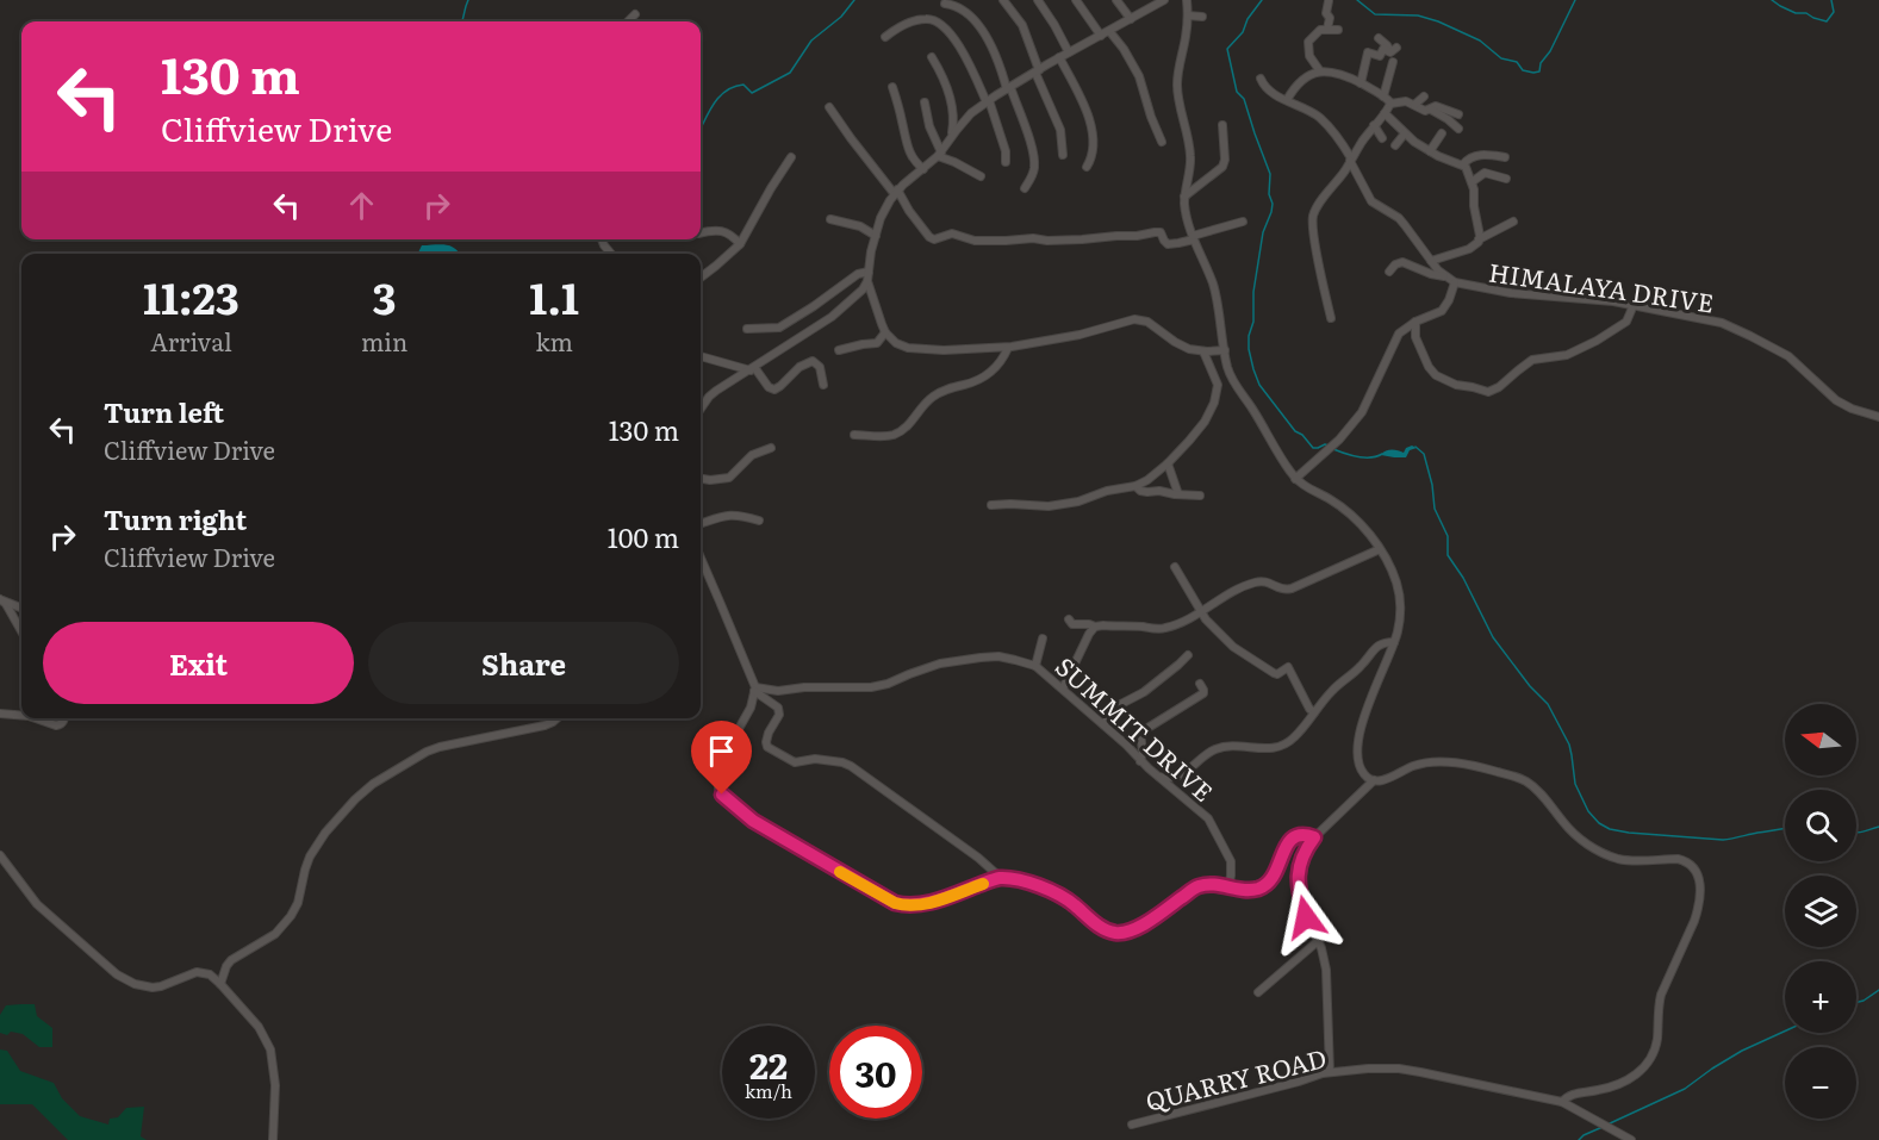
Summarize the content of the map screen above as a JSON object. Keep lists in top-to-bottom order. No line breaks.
{"streets":{"street":["HIMALAYA DRIVE","SUMMIT DRIVE","QUARRY ROAD"]},"north":"left","page":{"turn":["130 m","Cliffview Drive"],"eta":["11:23","Arrival","3","min","1.1","km"],"list":[{"name":"Turn left","note":"Cliffview Drive","value":"130 m"},{"name":"Turn right","note":"Cliffview Drive","value":"100 m"}],"buttons":["Exit","Share"],"map_buttons":["+","−"],"speed":"22 km/h","limit":"30"}}
